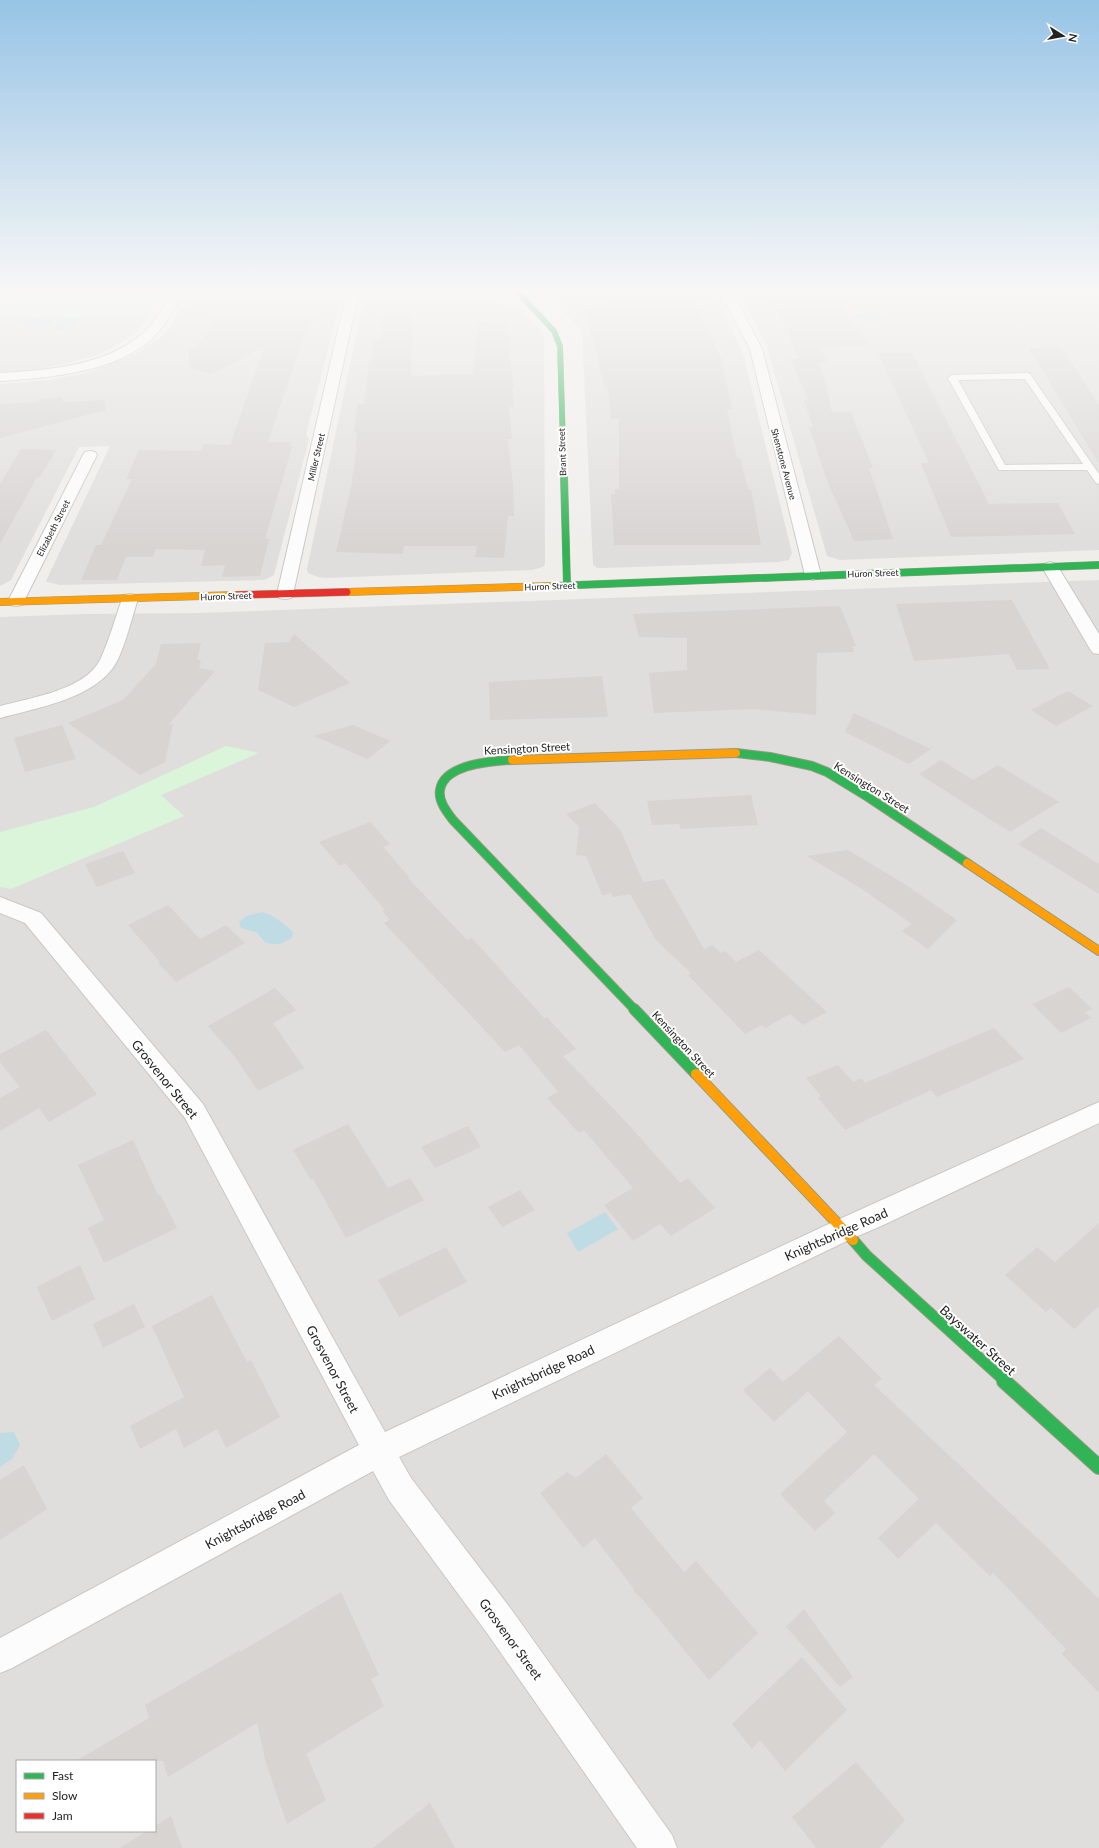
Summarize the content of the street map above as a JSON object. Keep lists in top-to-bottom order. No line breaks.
{"streets":{"street":["Brant Street","Miller Street","Shenstone Avenue","Elizabeth Street","Huron Street","Kensington Street","Grosvenor Street","Knightsbridge Road","Bayswater Street"]},"crossings":[["Brant Street","Huron Street"],["Miller Street","Huron Street"],["Shenstone Avenue","Huron Street"],["Elizabeth Street","Huron Street"],["Kensington Street","Knightsbridge Road"],["Kensington Street","Bayswater Street"],["Grosvenor Street","Knightsbridge Road"],["Knightsbridge Road","Bayswater Street"]],"legend":["Fast","Slow","Jam"],"north":"right"}
